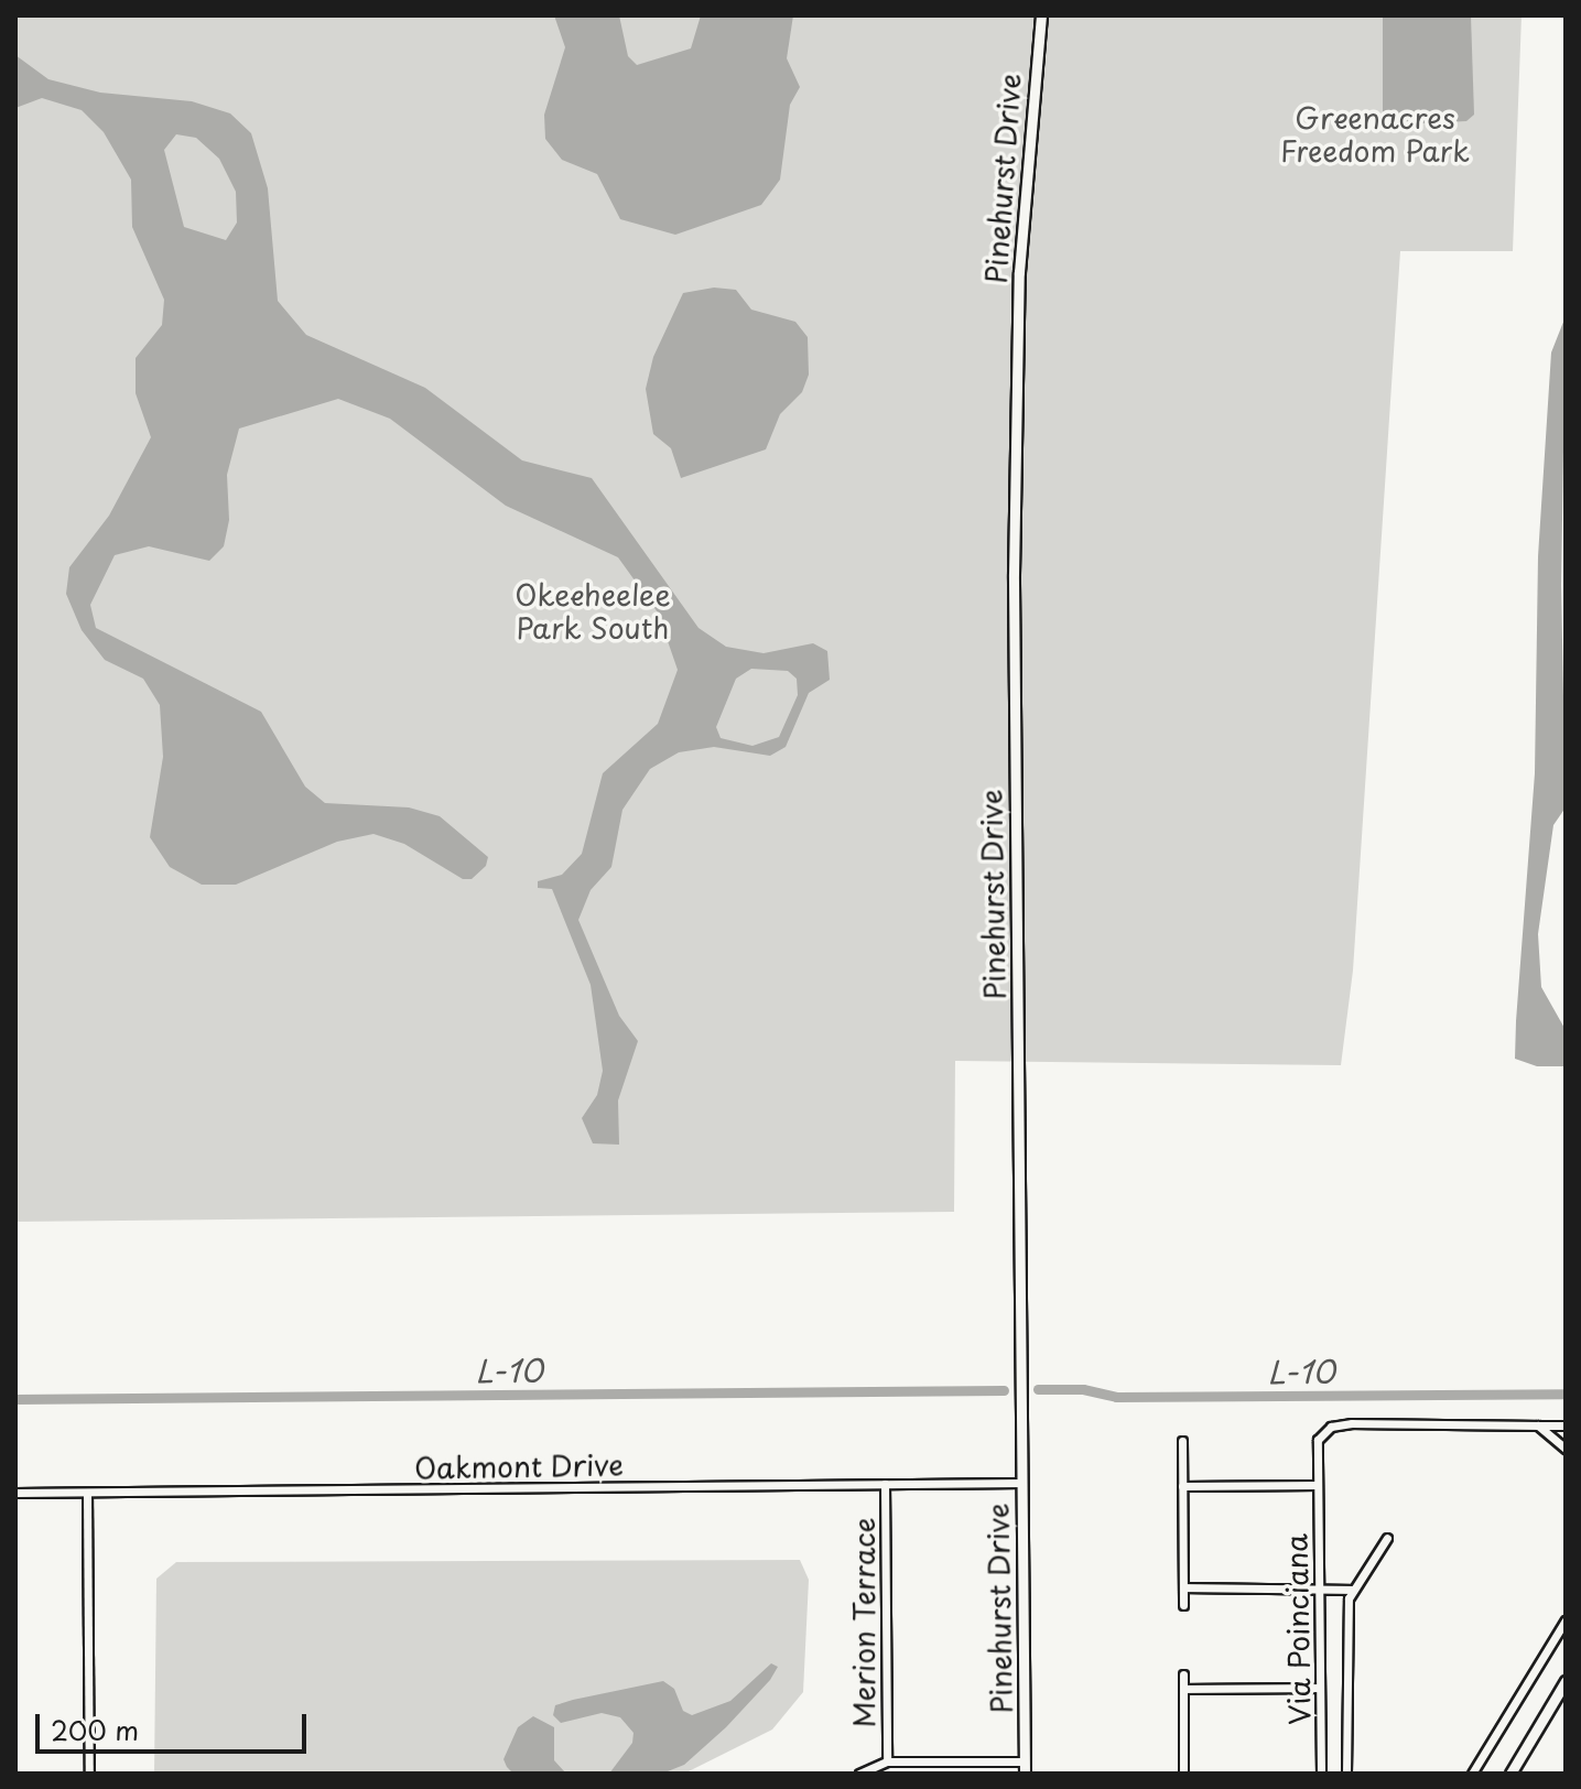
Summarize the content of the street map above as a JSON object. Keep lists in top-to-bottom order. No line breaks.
{"streets":{"street":["Pinehurst Drive","Oakmont Drive","Merion Terrace","Via Poinciana"]},"crossings":[["Pinehurst Drive","Oakmont Drive"],["Oakmont Drive","Merion Terrace"]],"water":["L-10"],"parks":["Greenacres Freedom Park","Okeeheelee Park South"],"scale_bar":"200 m"}
